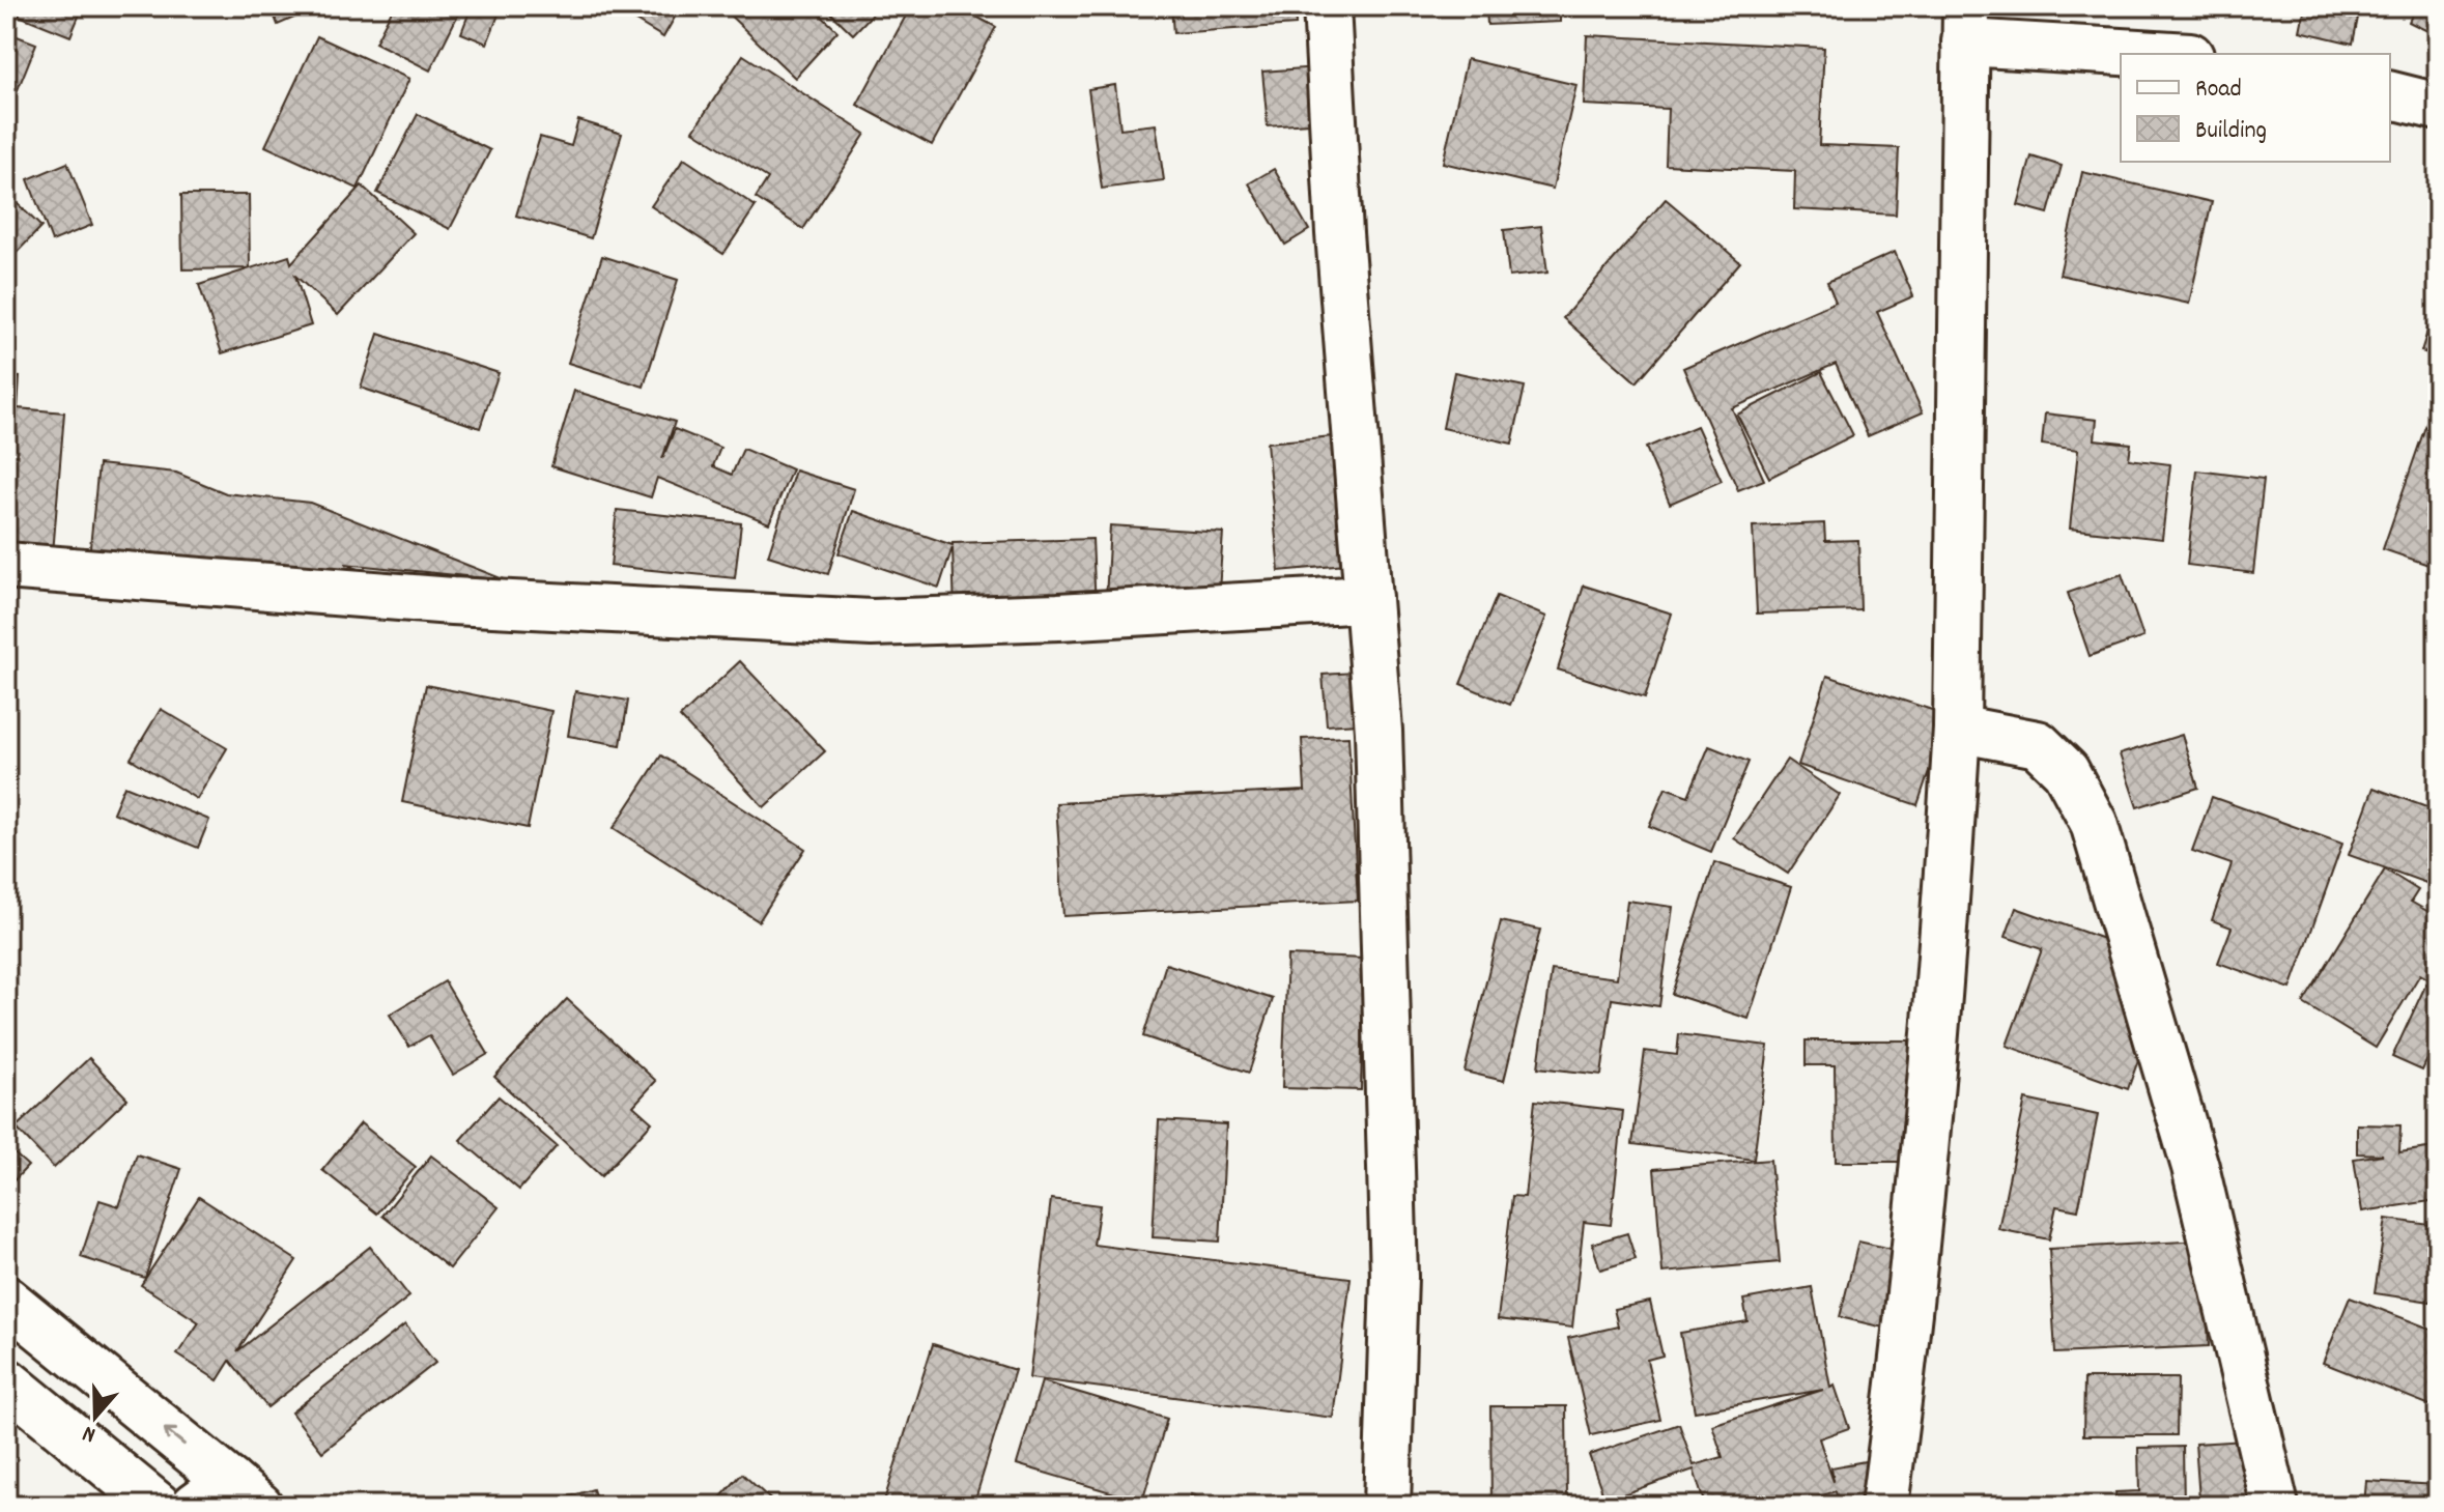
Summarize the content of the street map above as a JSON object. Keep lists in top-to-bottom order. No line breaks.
{"legend":["Road","Building"],"north":"bottom"}
